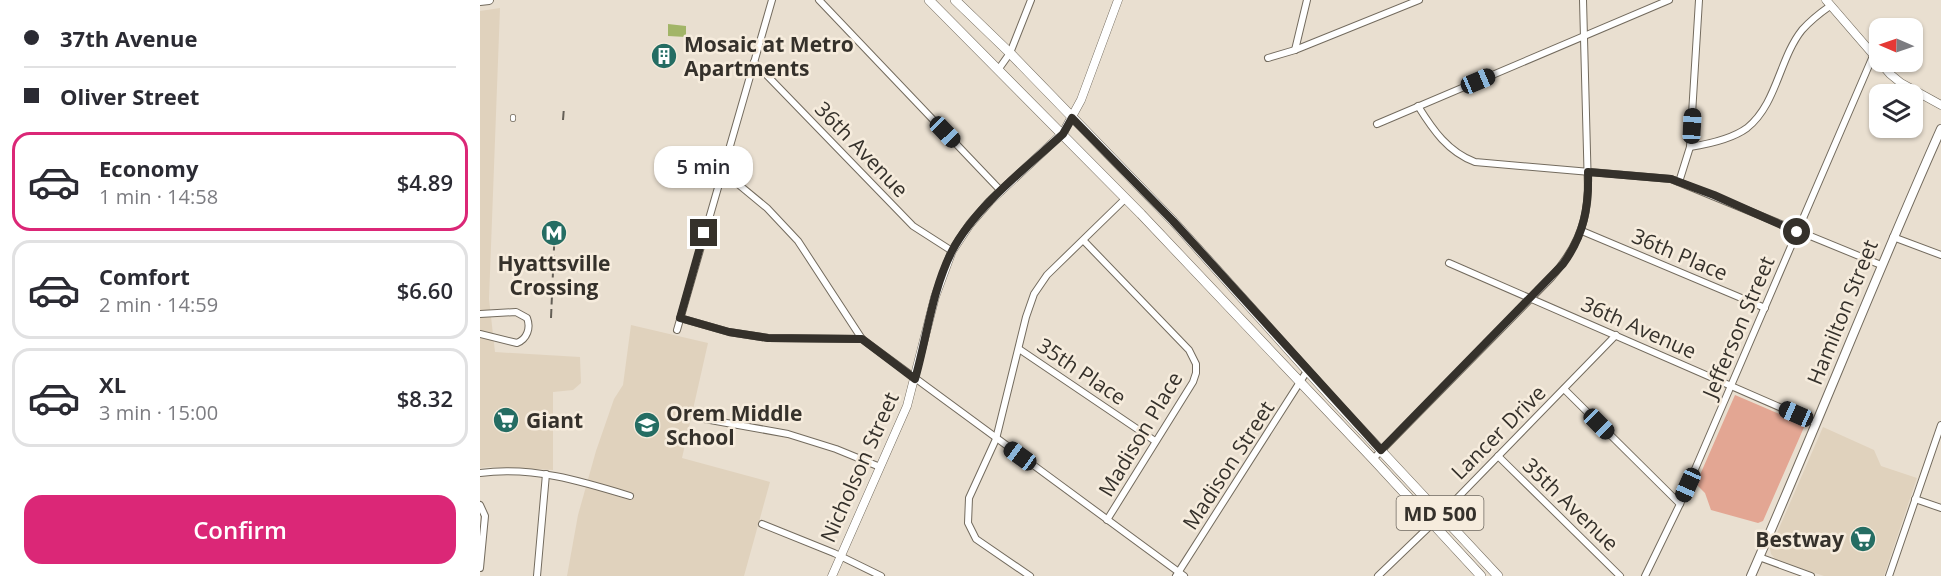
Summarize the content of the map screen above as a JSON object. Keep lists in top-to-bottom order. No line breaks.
{"streets":{"main road":["Hamilton Street","MD 500"],"street":["36th Avenue","36th Place","Jefferson Street","35th Place","Lancer Drive","Madison Place","Madison Street","Nicholson Street","35th Avenue"]},"crossings":[["36th Avenue","Hamilton Street"],["36th Avenue","Jefferson Street"],["36th Avenue","Lancer Drive"],["36th Avenue","Nicholson Street"],["36th Place","Jefferson Street"],["35th Place","Madison Place"],["Lancer Drive","35th Avenue"],["Lancer Drive","MD 500"],["Madison Street","MD 500"],["Nicholson Street","MD 500"]],"places":{"building":["Mosaic at Metro Apartments"],"metro station":["Hyattsville Crossing"],"supermarket":["Giant","Bestway"],"school or university":["Orem Middle School"]},"north":"left","page":{"banner":["37th Avenue","Oliver Street"],"list":[{"name":"Economy","note":"1 min · 14:58","value":"$4.89"},{"name":"Comfort","note":"2 min · 14:59","value":"$6.60"},{"name":"XL","note":"3 min · 15:00","value":"$8.32"}],"bubble":"5 min","buttons":"Confirm"}}
